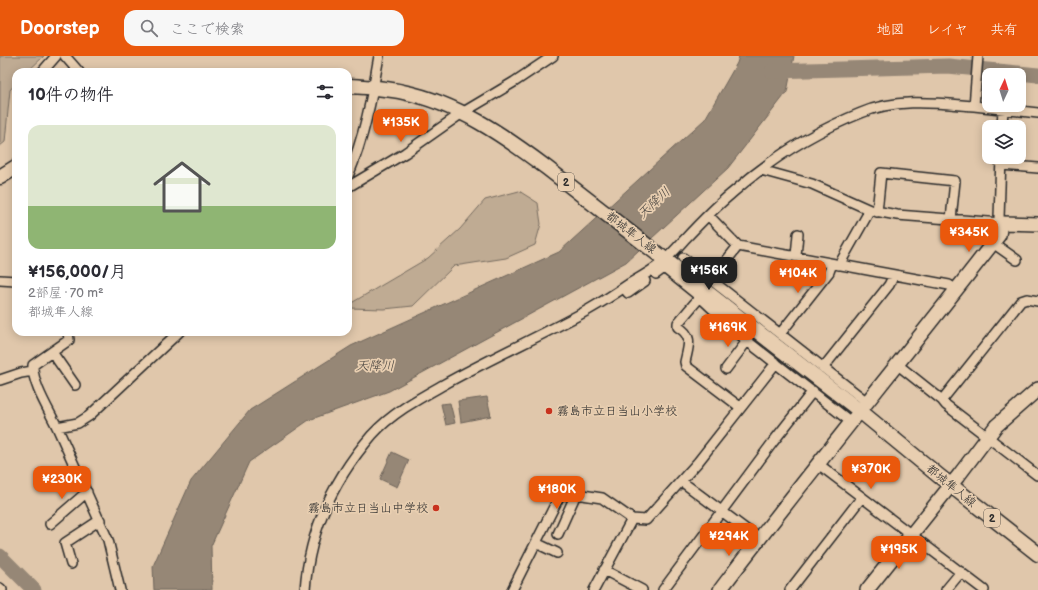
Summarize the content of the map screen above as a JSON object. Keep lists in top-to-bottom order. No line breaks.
{"streets":{"main road":["2","都城隼人線"]},"water":["天降川"],"places":["霧島市立日当山小学校","霧島市立日当山中学校"],"north":"top","page":{"header":"Doorstep","search":"ここで検索","nav":["地図","レイヤ","共有"],"heading":"10件の物件","price":["¥135K","¥345K","¥156K","¥104K","¥169K","¥370K","¥230K","¥180K","¥294K","¥195K"],"list":[{"name":"¥156,000/月","note":"2部屋 · 70 m² · 都城隼人線"}]}}
